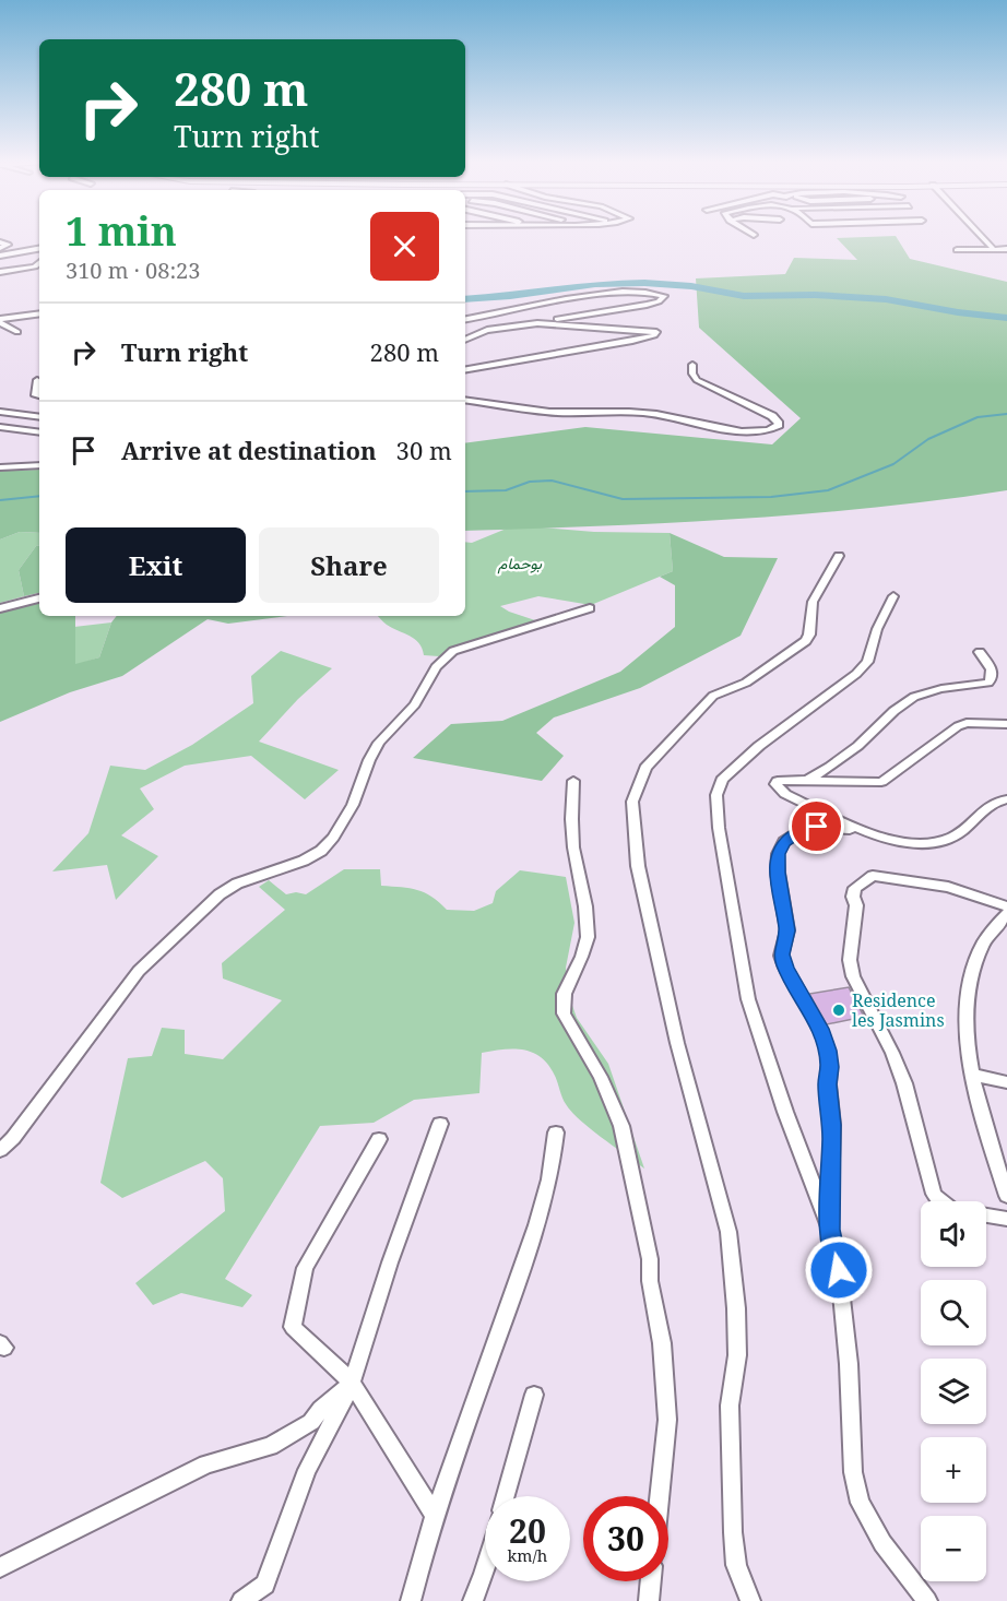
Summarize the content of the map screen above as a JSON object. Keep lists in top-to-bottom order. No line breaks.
{"parks":["بوحمام"],"places":["Residence les Jasmins"],"page":{"turn":["280 m","Turn right"],"heading":["1 min","310 m · 08:23"],"list":[{"name":"Turn right","value":"280 m"},{"name":"Arrive at destination","value":"30 m"}],"buttons":["Exit","Share"],"map_buttons":["+","−"],"speed":"20 km/h","limit":"30"}}
